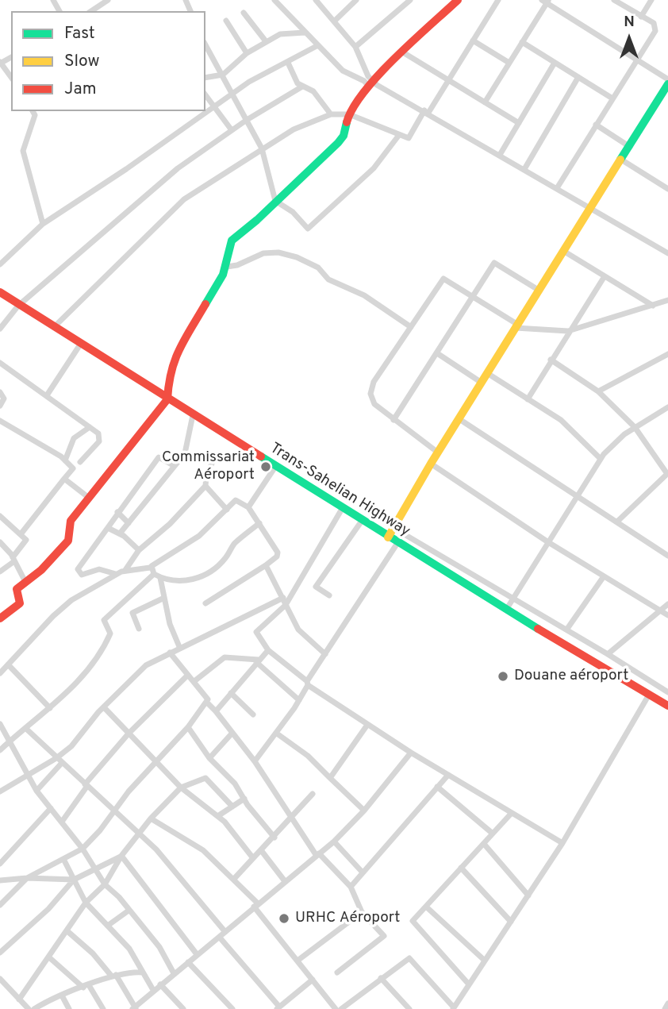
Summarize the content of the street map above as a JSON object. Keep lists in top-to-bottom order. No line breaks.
{"streets":{"main road":["Trans-Sahelian Highway"]},"places":["Commissariat Aéroport","Douane aéroport","URHC Aéroport"],"legend":["Fast","Slow","Jam"],"north":"top"}
